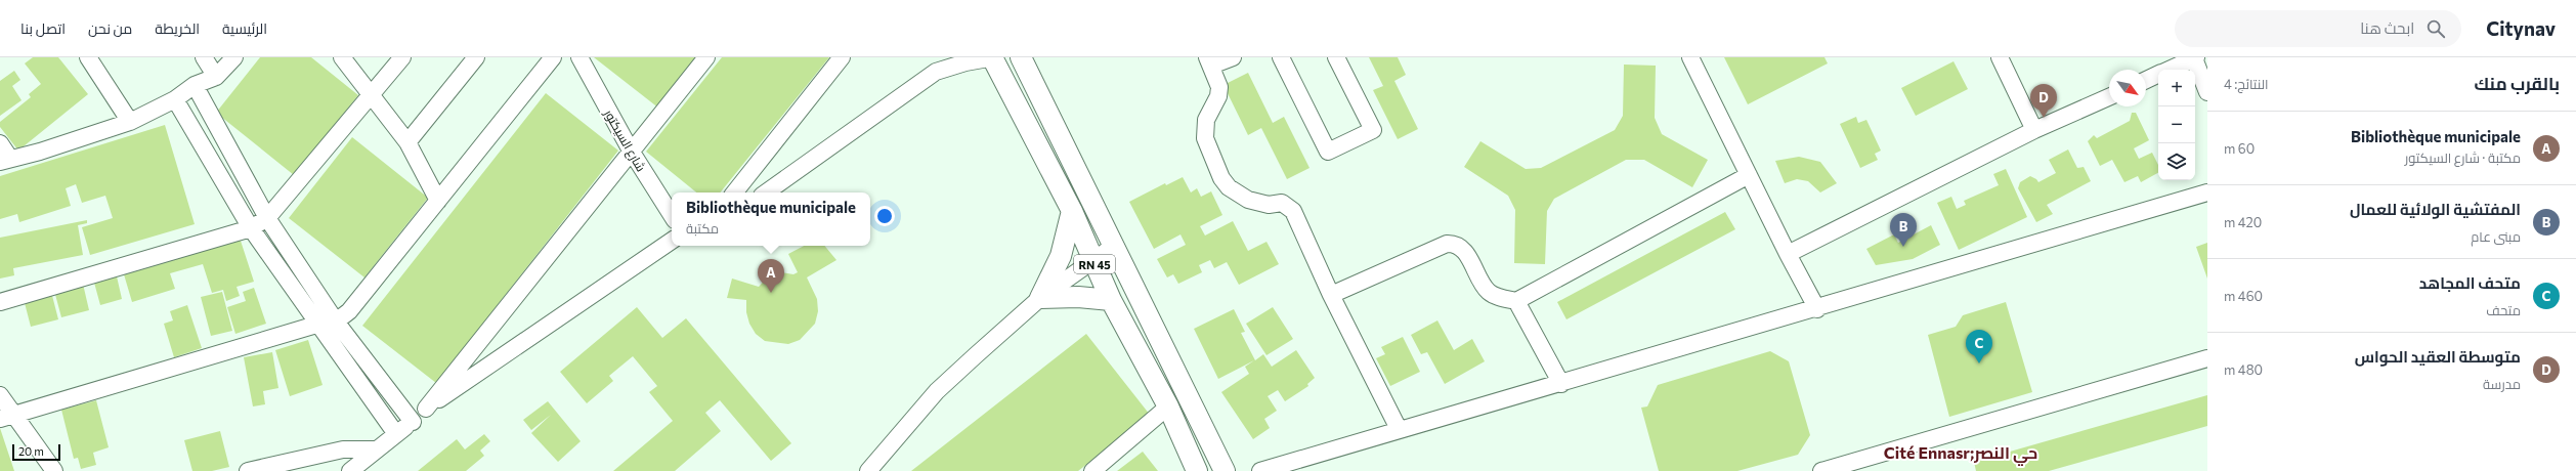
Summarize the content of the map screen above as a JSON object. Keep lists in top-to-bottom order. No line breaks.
{"streets":{"main road":["RN 45"],"street":["شارع السيكتور"]},"districts":["Cité Ennasr;حي النصر"],"scale_bar":"20 m","north":"bottom right","page":{"header":"Citynav","search":"ابحث هنا","nav":["الرئيسية","الخريطة","من نحن","اتصل بنا"],"heading":["بالقرب منك","النتائج: 4"],"map_buttons":["+","−"],"pins":["D","B","A","C"],"list":[{"mark":"A","name":"Bibliothèque municipale","note":"مكتبة · شارع السيكتور","value":"60 m"},{"mark":"B","name":"المفتشية الولائية للعمال","note":"مبنى عام","value":"420 m"},{"mark":"C","name":"متحف المجاهد","note":"متحف","value":"460 m"},{"mark":"D","name":"متوسطة العقيد الحواس","note":"مدرسة","value":"480 m"}],"popup":["Bibliothèque municipale","مكتبة"],"scale":"20 m"}}
